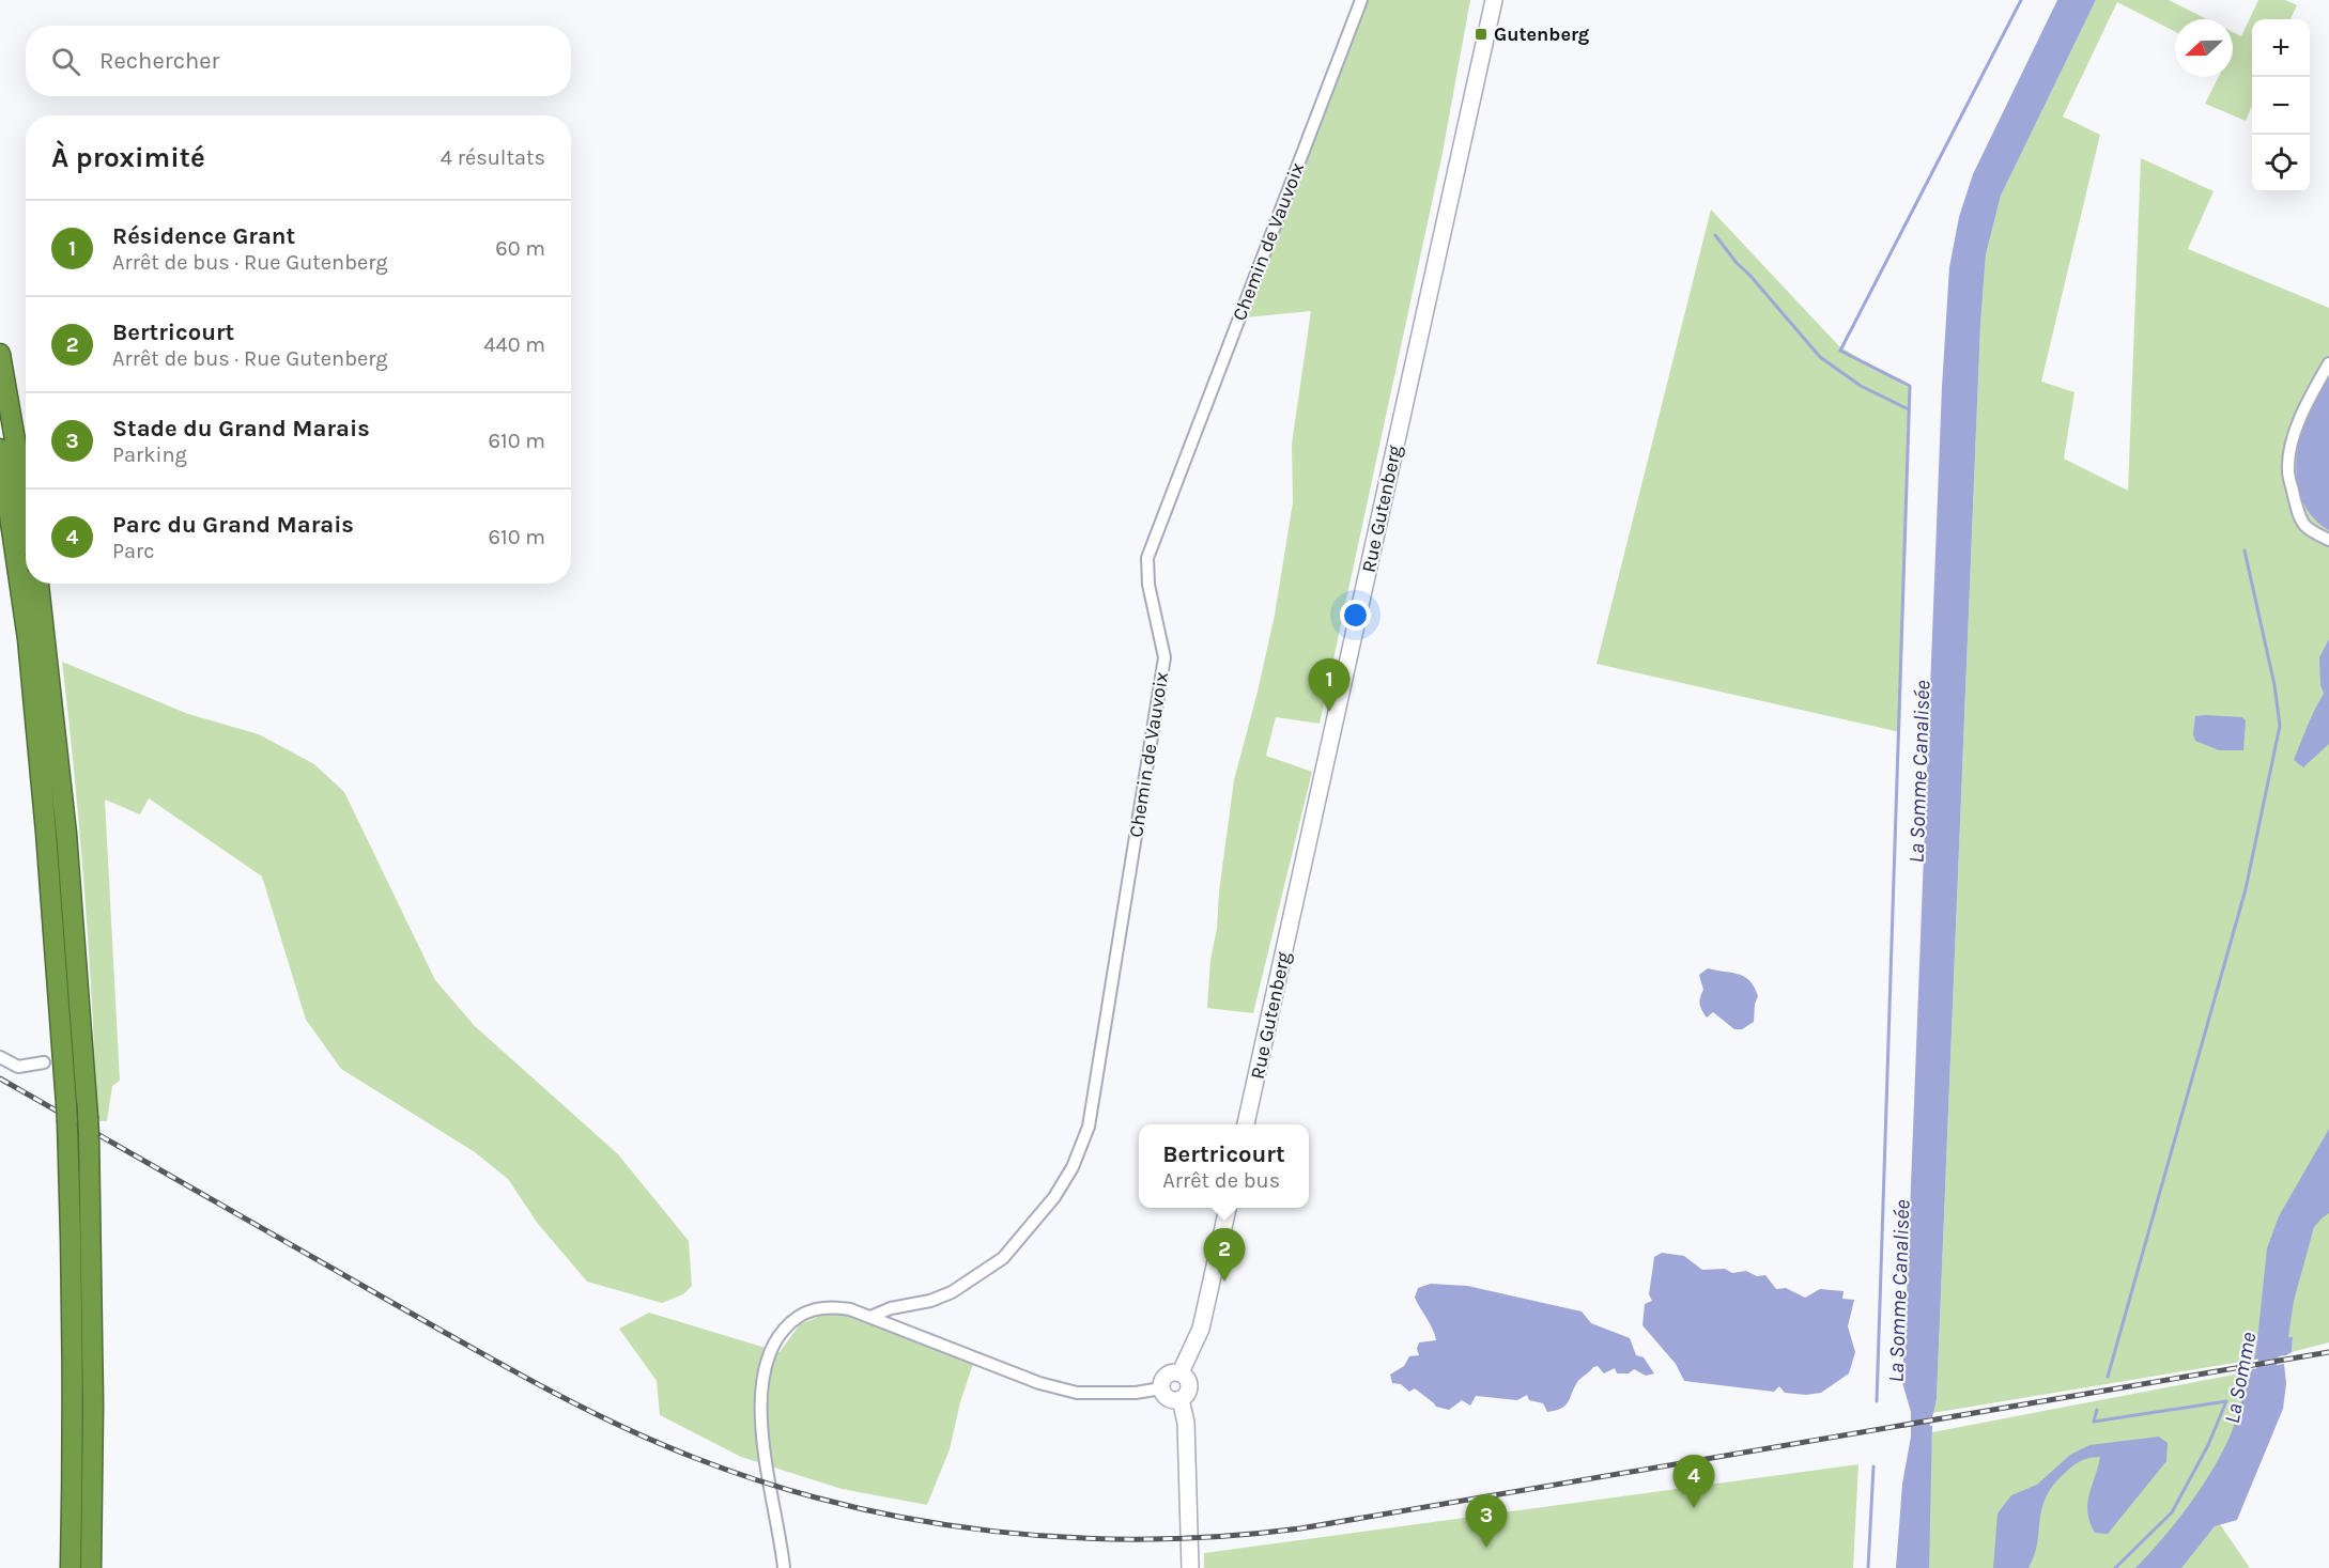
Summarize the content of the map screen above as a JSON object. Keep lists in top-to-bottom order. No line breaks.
{"streets":{"street":["Chemin de Vauvoix","Rue Gutenberg"]},"water":["La Somme Canalisée","La Somme"],"places":{"transit":["Gutenberg"]},"north":"left","page":{"map_buttons":["+","−"],"search":"Rechercher","heading":["À proximité","4 résultats"],"list":[{"mark":"1","name":"Résidence Grant","note":"Arrêt de bus · Rue Gutenberg","value":"60 m"},{"mark":"2","name":"Bertricourt","note":"Arrêt de bus · Rue Gutenberg","value":"440 m"},{"mark":"3","name":"Stade du Grand Marais","note":"Parking","value":"610 m"},{"mark":"4","name":"Parc du Grand Marais","note":"Parc","value":"610 m"}],"pins":["1","2","4","3"],"popup":["Bertricourt","Arrêt de bus"]}}
